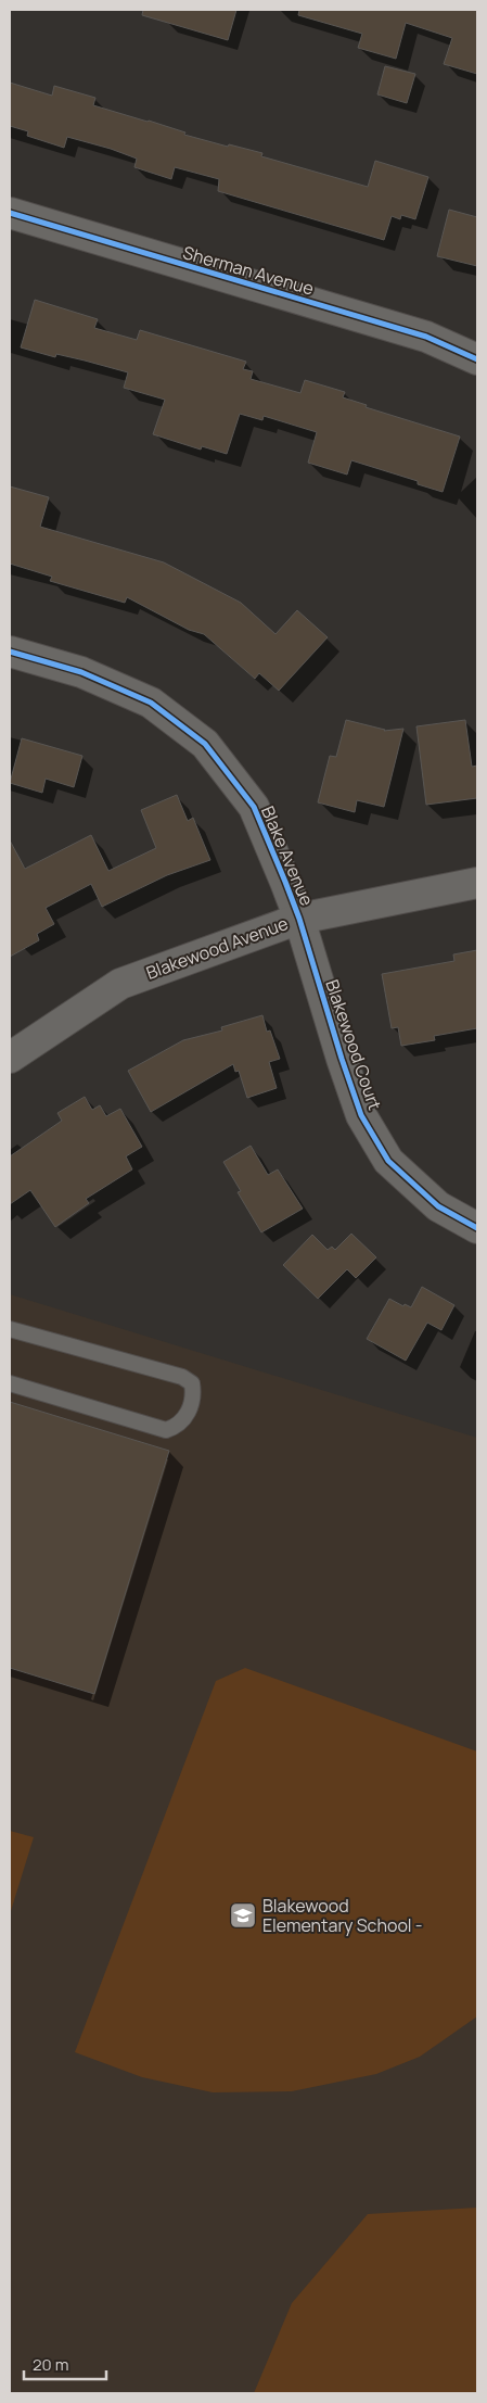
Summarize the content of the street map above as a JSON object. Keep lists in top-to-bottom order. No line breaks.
{"streets":{"street":["Sherman Avenue","Blake Avenue","Blakewood Avenue","Blakewood Court"]},"crossings":[["Blake Avenue","Blakewood Avenue"],["Blake Avenue","Blakewood Court"],["Blakewood Avenue","Blakewood Court"]],"places":{"school or university":["Blakewood Elementary School -"]},"scale_bar":"20 m"}
